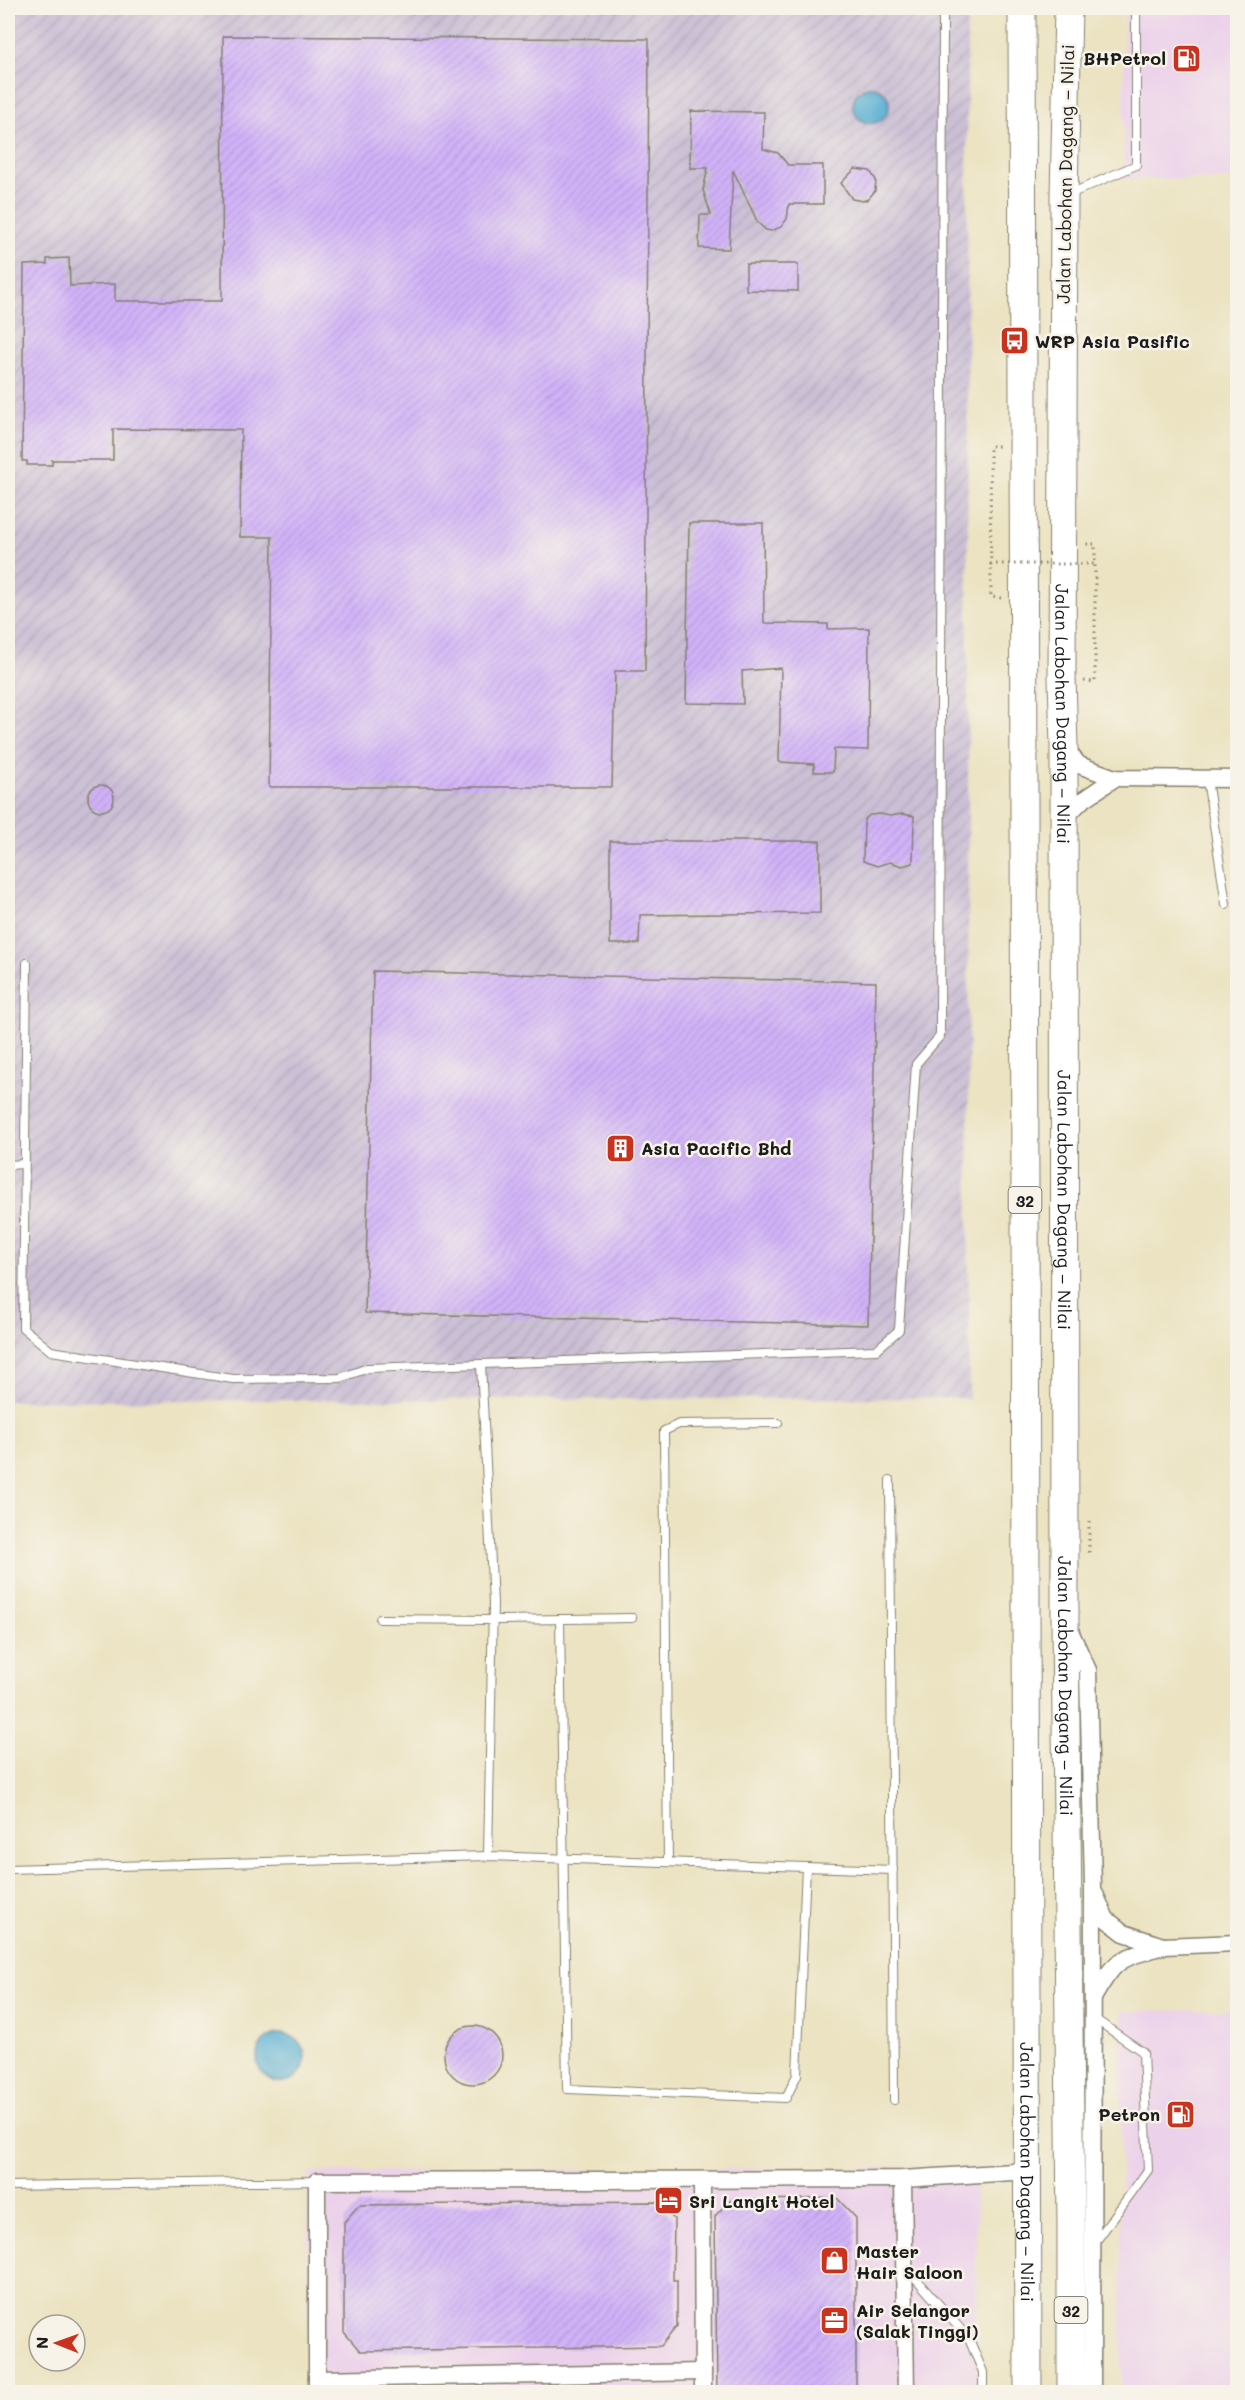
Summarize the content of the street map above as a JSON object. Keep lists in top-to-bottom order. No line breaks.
{"streets":{"main road":["Jalan Labohan Dagang ‒ Nilai","32"]},"places":{"fuel station":["BHPetrol","Petron"],"bus stop":["WRP Asia Pasific"],"building":["Asia Pacific Bhd"],"hotel":["Sri Langit Hotel"],"shop":["Master Hair Saloon"],"office":["Air Selangor (Salak Tinggi)"]},"north":"left"}
